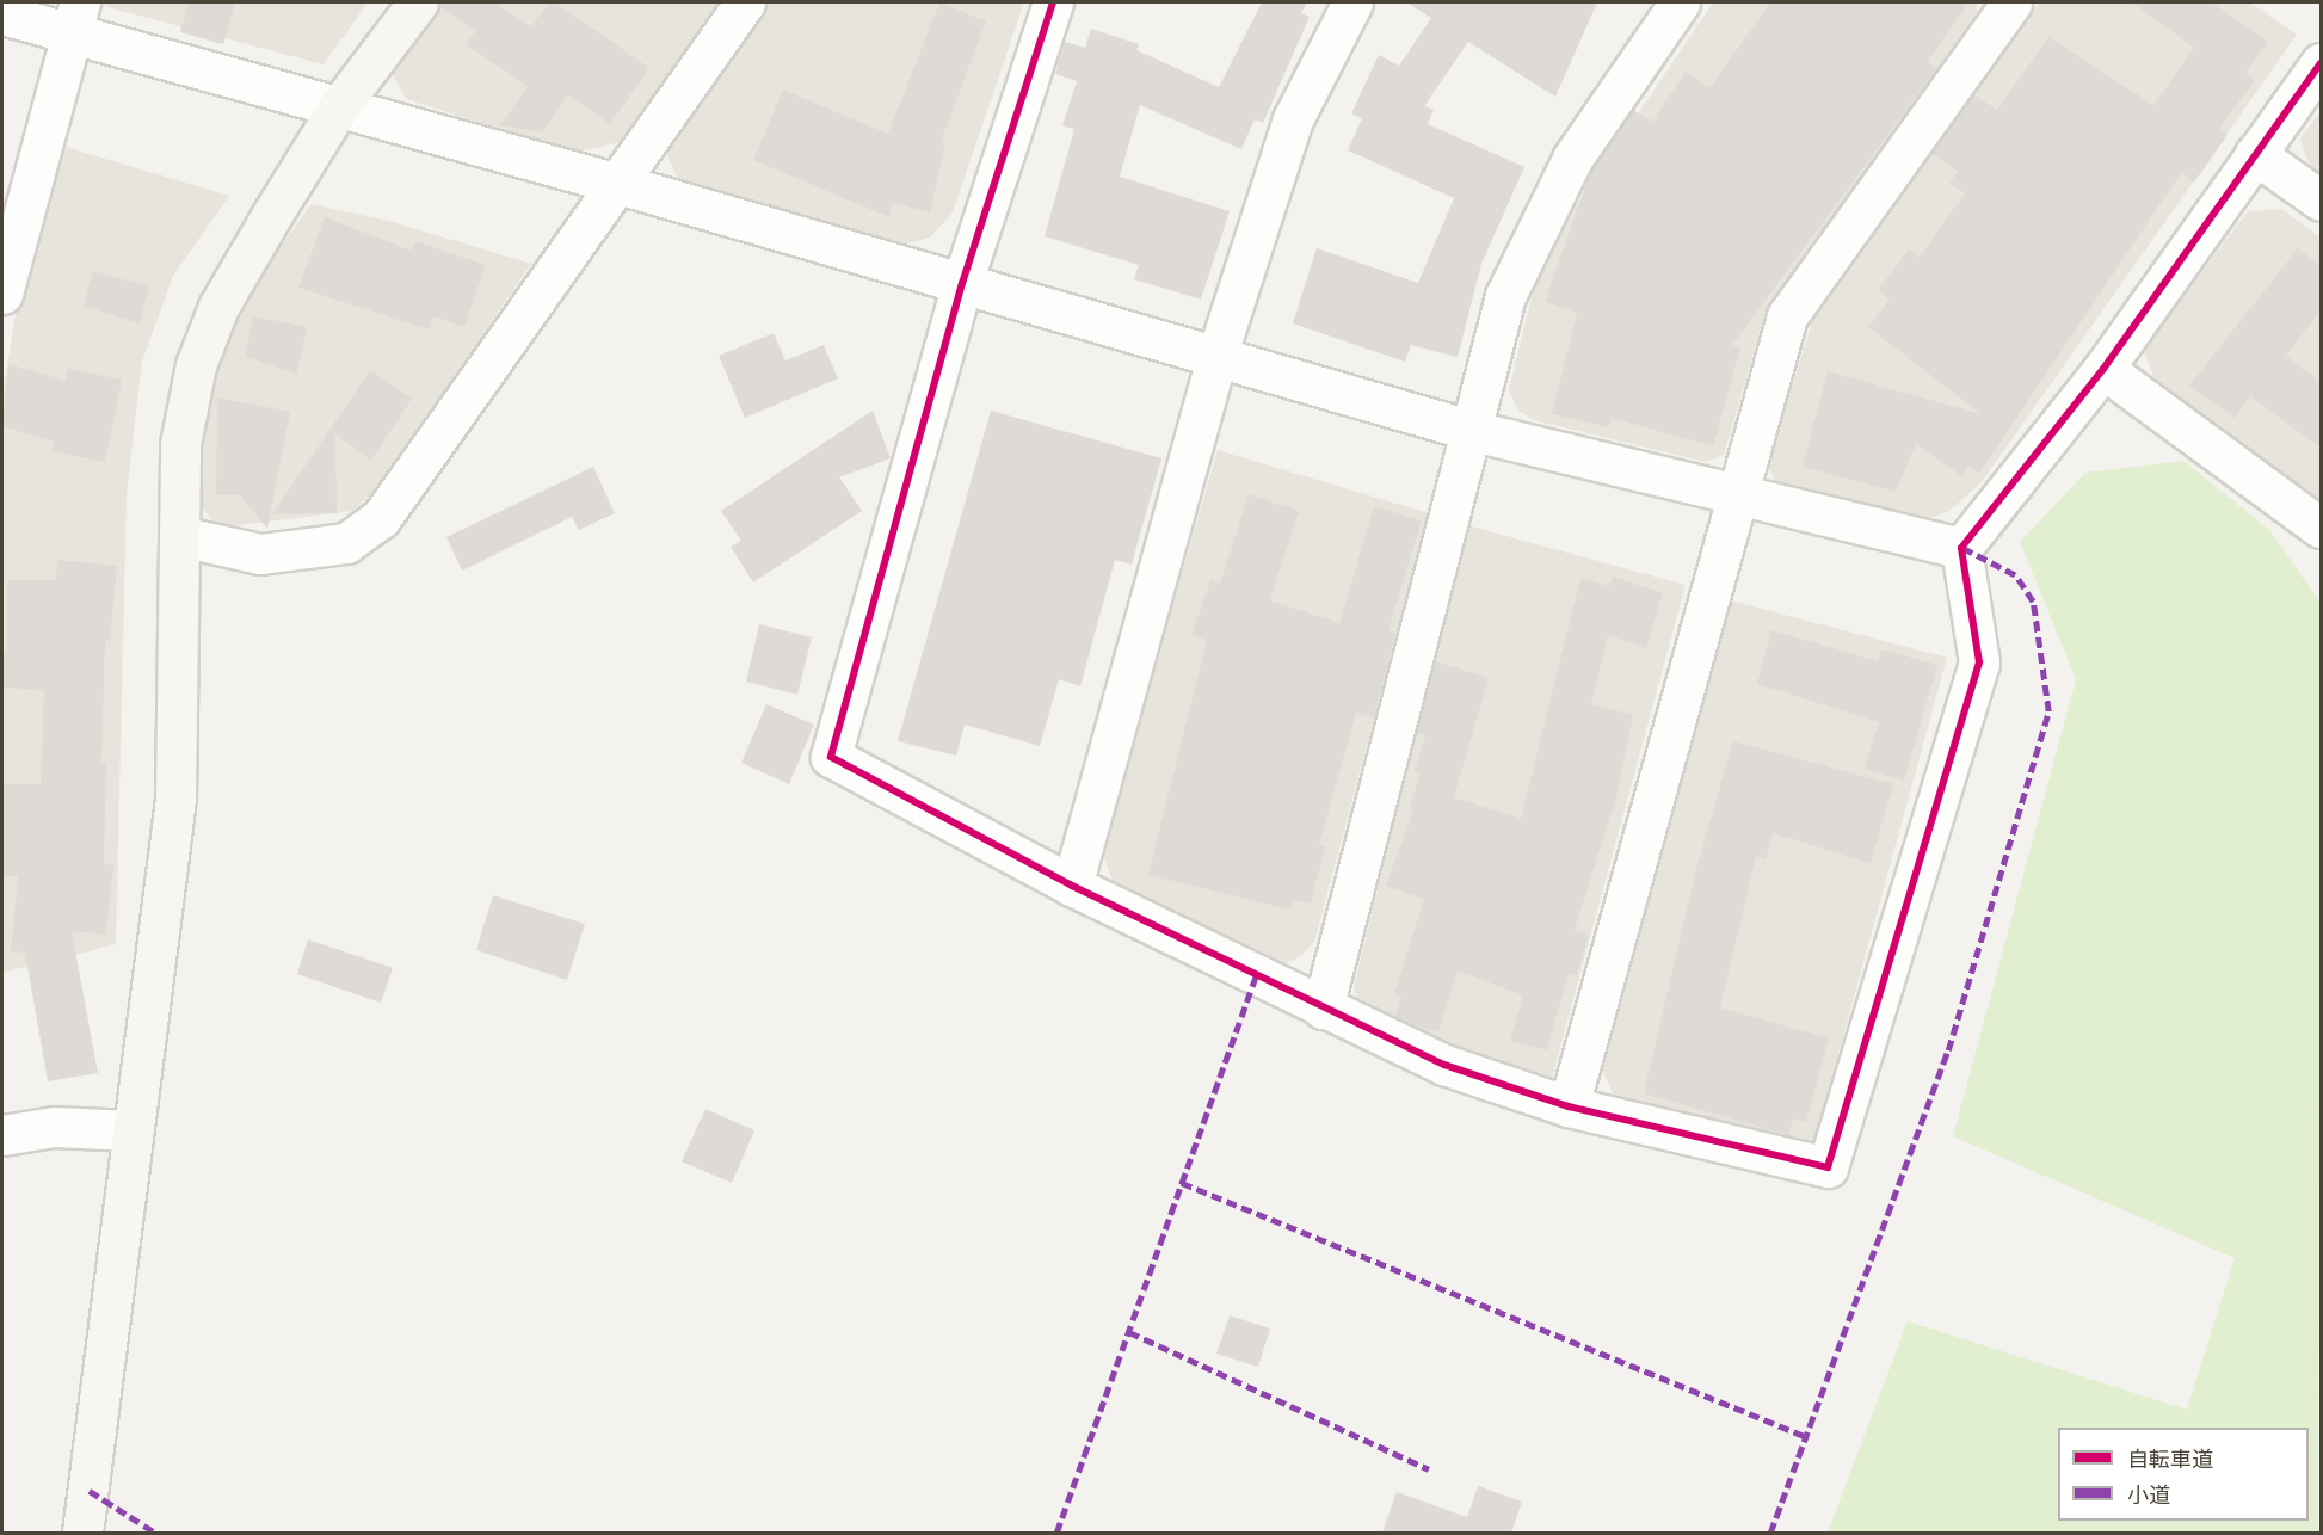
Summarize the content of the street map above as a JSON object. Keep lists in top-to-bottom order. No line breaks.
{"legend":["自転車道","小道"]}
